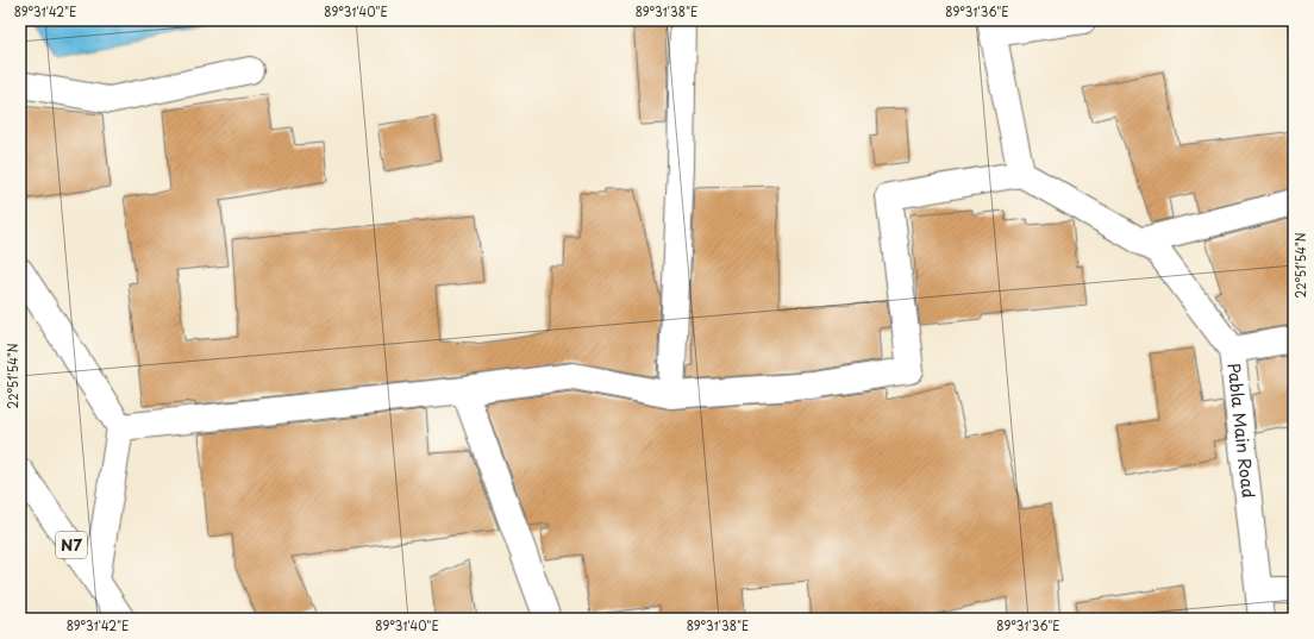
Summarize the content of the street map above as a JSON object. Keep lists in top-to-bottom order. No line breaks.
{"streets":{"main road":["Pabla Main Road","N7"]},"coordinates":["89°31'42\"E","89°31'40\"E","89°31'38\"E","89°31'36\"E","22°51'54\"N"]}
